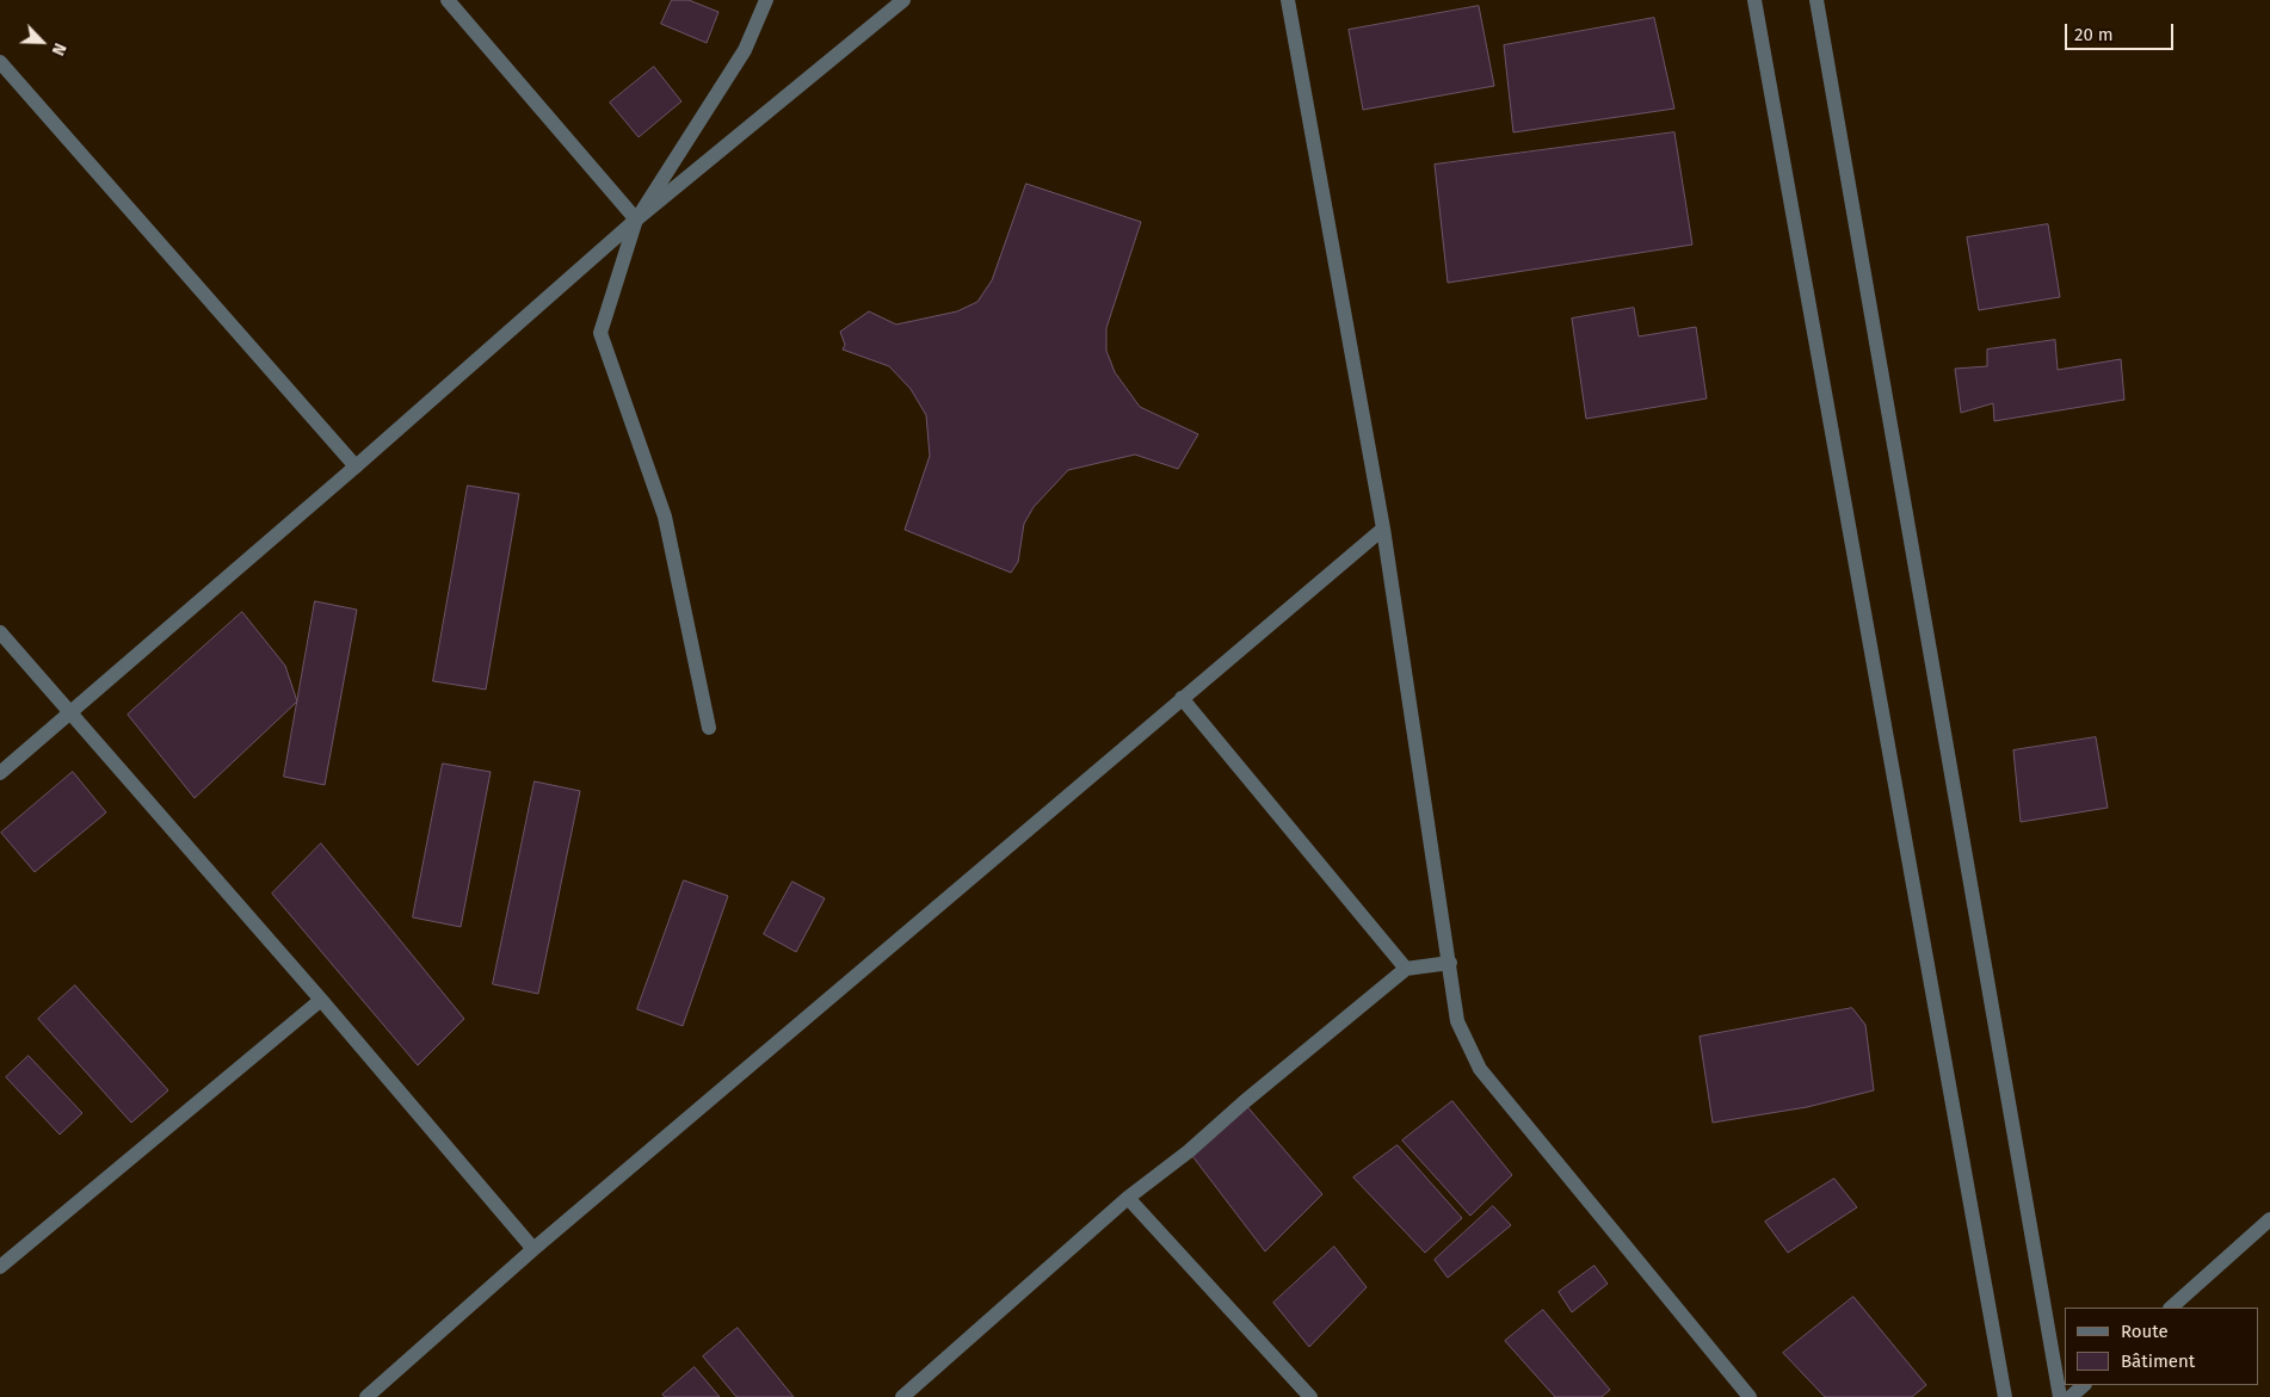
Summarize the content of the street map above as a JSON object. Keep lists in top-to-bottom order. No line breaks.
{"legend":["Route","Bâtiment"],"scale_bar":"20 m","north":"bottom right"}
